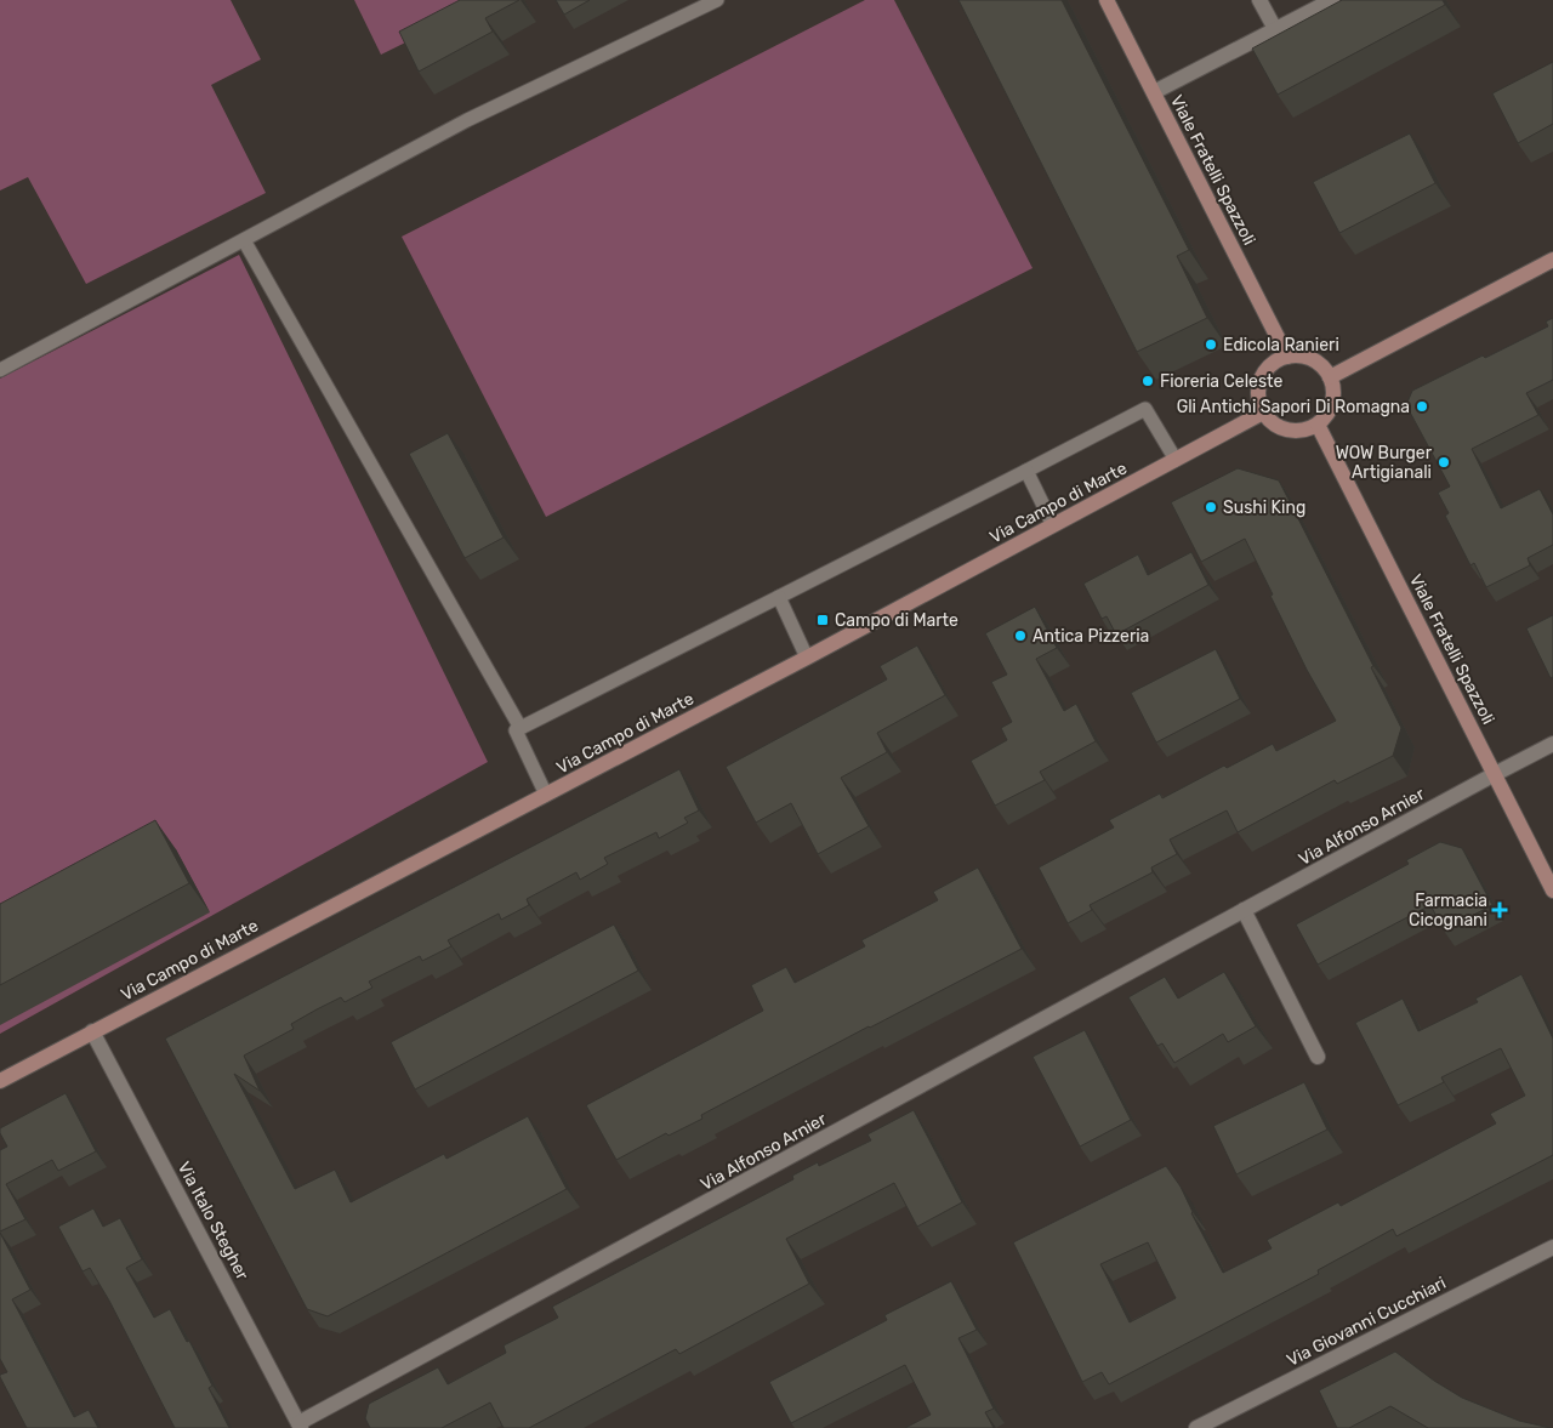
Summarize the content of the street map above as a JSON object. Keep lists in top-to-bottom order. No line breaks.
{"streets":{"main road":["Viale Fratelli Spazzoli","Via Campo di Marte"],"street":["Via Alfonso Arnier","Via Italo Stegher","Via Giovanni Cucchiari"]},"crossings":[["Viale Fratelli Spazzoli","Via Campo di Marte"],["Viale Fratelli Spazzoli","Via Alfonso Arnier"],["Via Campo di Marte","Via Italo Stegher"],["Via Alfonso Arnier","Via Italo Stegher"]],"places":{"other":["Edicola Ranieri","Fioreria Celeste","Gli Antichi Sapori Di Romagna","WOW Burger Artigianali","Sushi King","Antica Pizzeria"],"transit":["Campo di Marte"],"health":["Farmacia Cicognani"]}}
